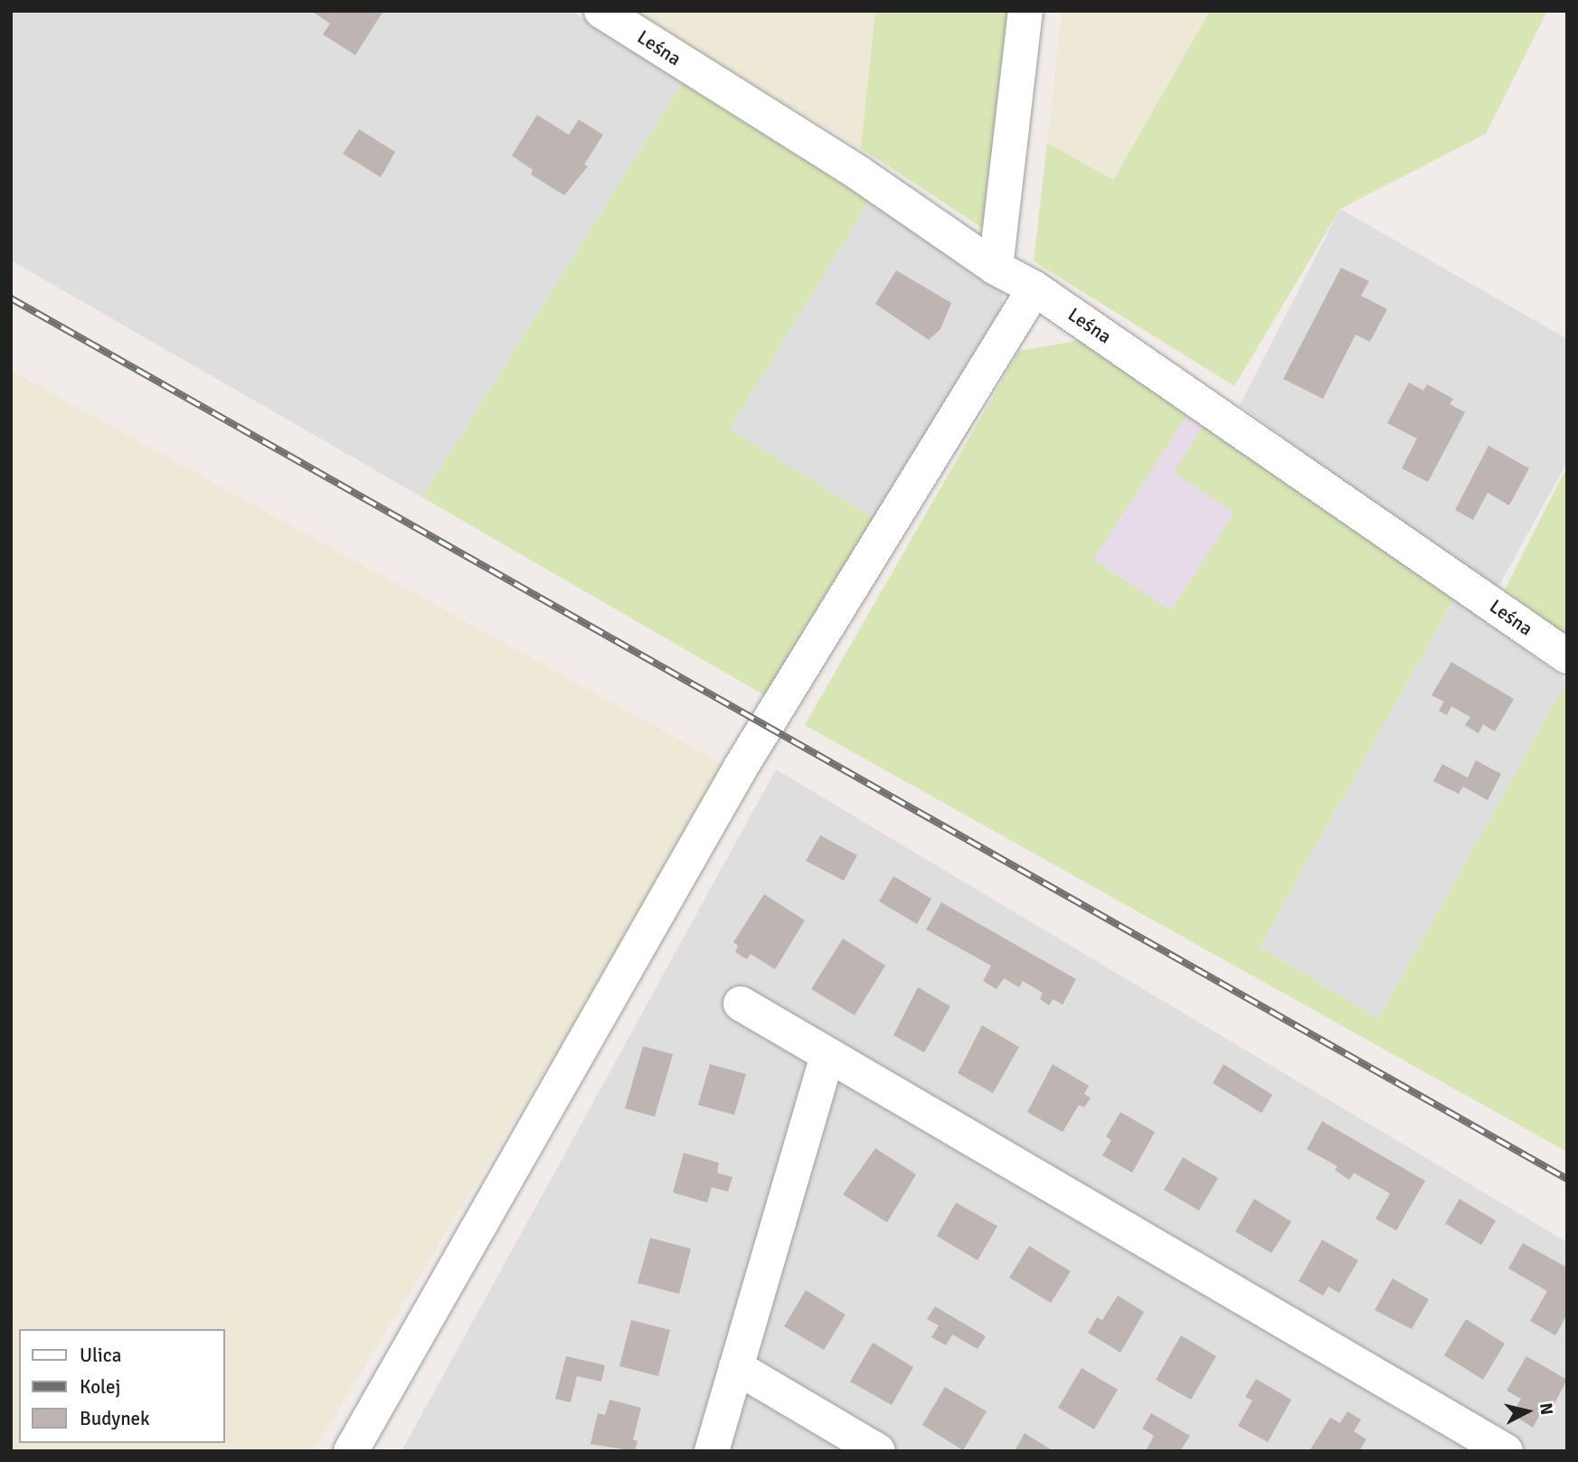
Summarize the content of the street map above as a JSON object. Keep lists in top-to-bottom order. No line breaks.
{"streets":{"street":["Leśna"]},"legend":["Ulica","Kolej","Budynek"],"north":"right"}
